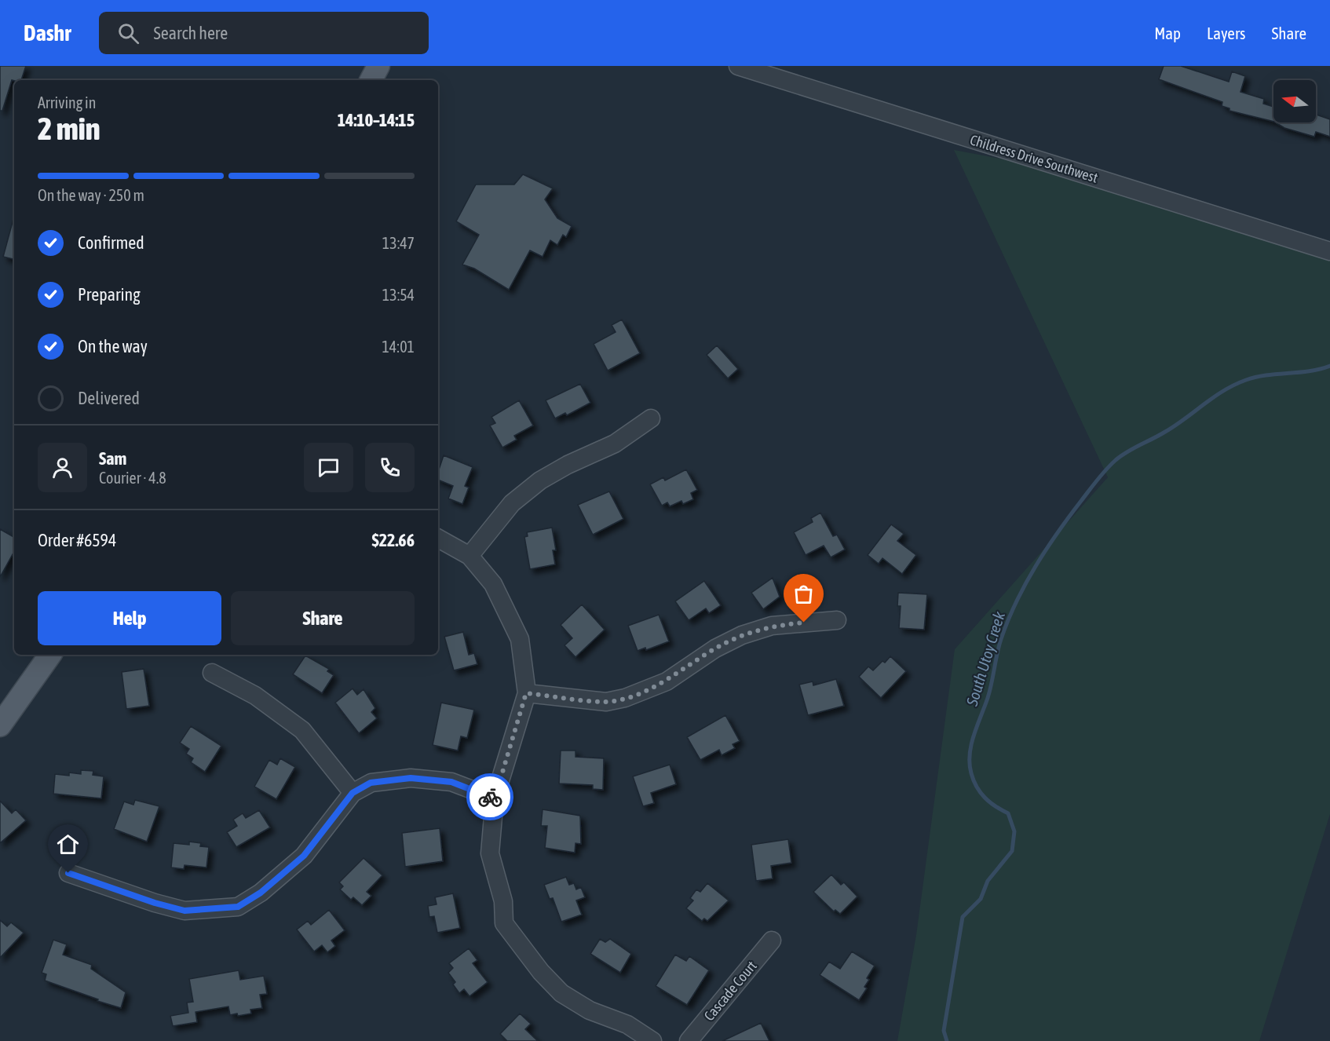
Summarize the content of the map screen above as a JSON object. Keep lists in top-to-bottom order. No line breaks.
{"streets":{"street":["Childress Drive Southwest","Cascade Court"]},"water":["South Utoy Creek"],"north":"left","page":{"header":"Dashr","search":"Search here","nav":["Map","Layers","Share"],"heading":["2 min","Arriving in","14:10–14:15"],"panel":["Sam","Courier · 4.8","Order #6594","$22.66"],"bar":"On the way · 250 m","list":[["Confirmed","13:47"],["Preparing","13:54"],["On the way","14:01"],"Delivered"],"buttons":["Help","Share"]}}
